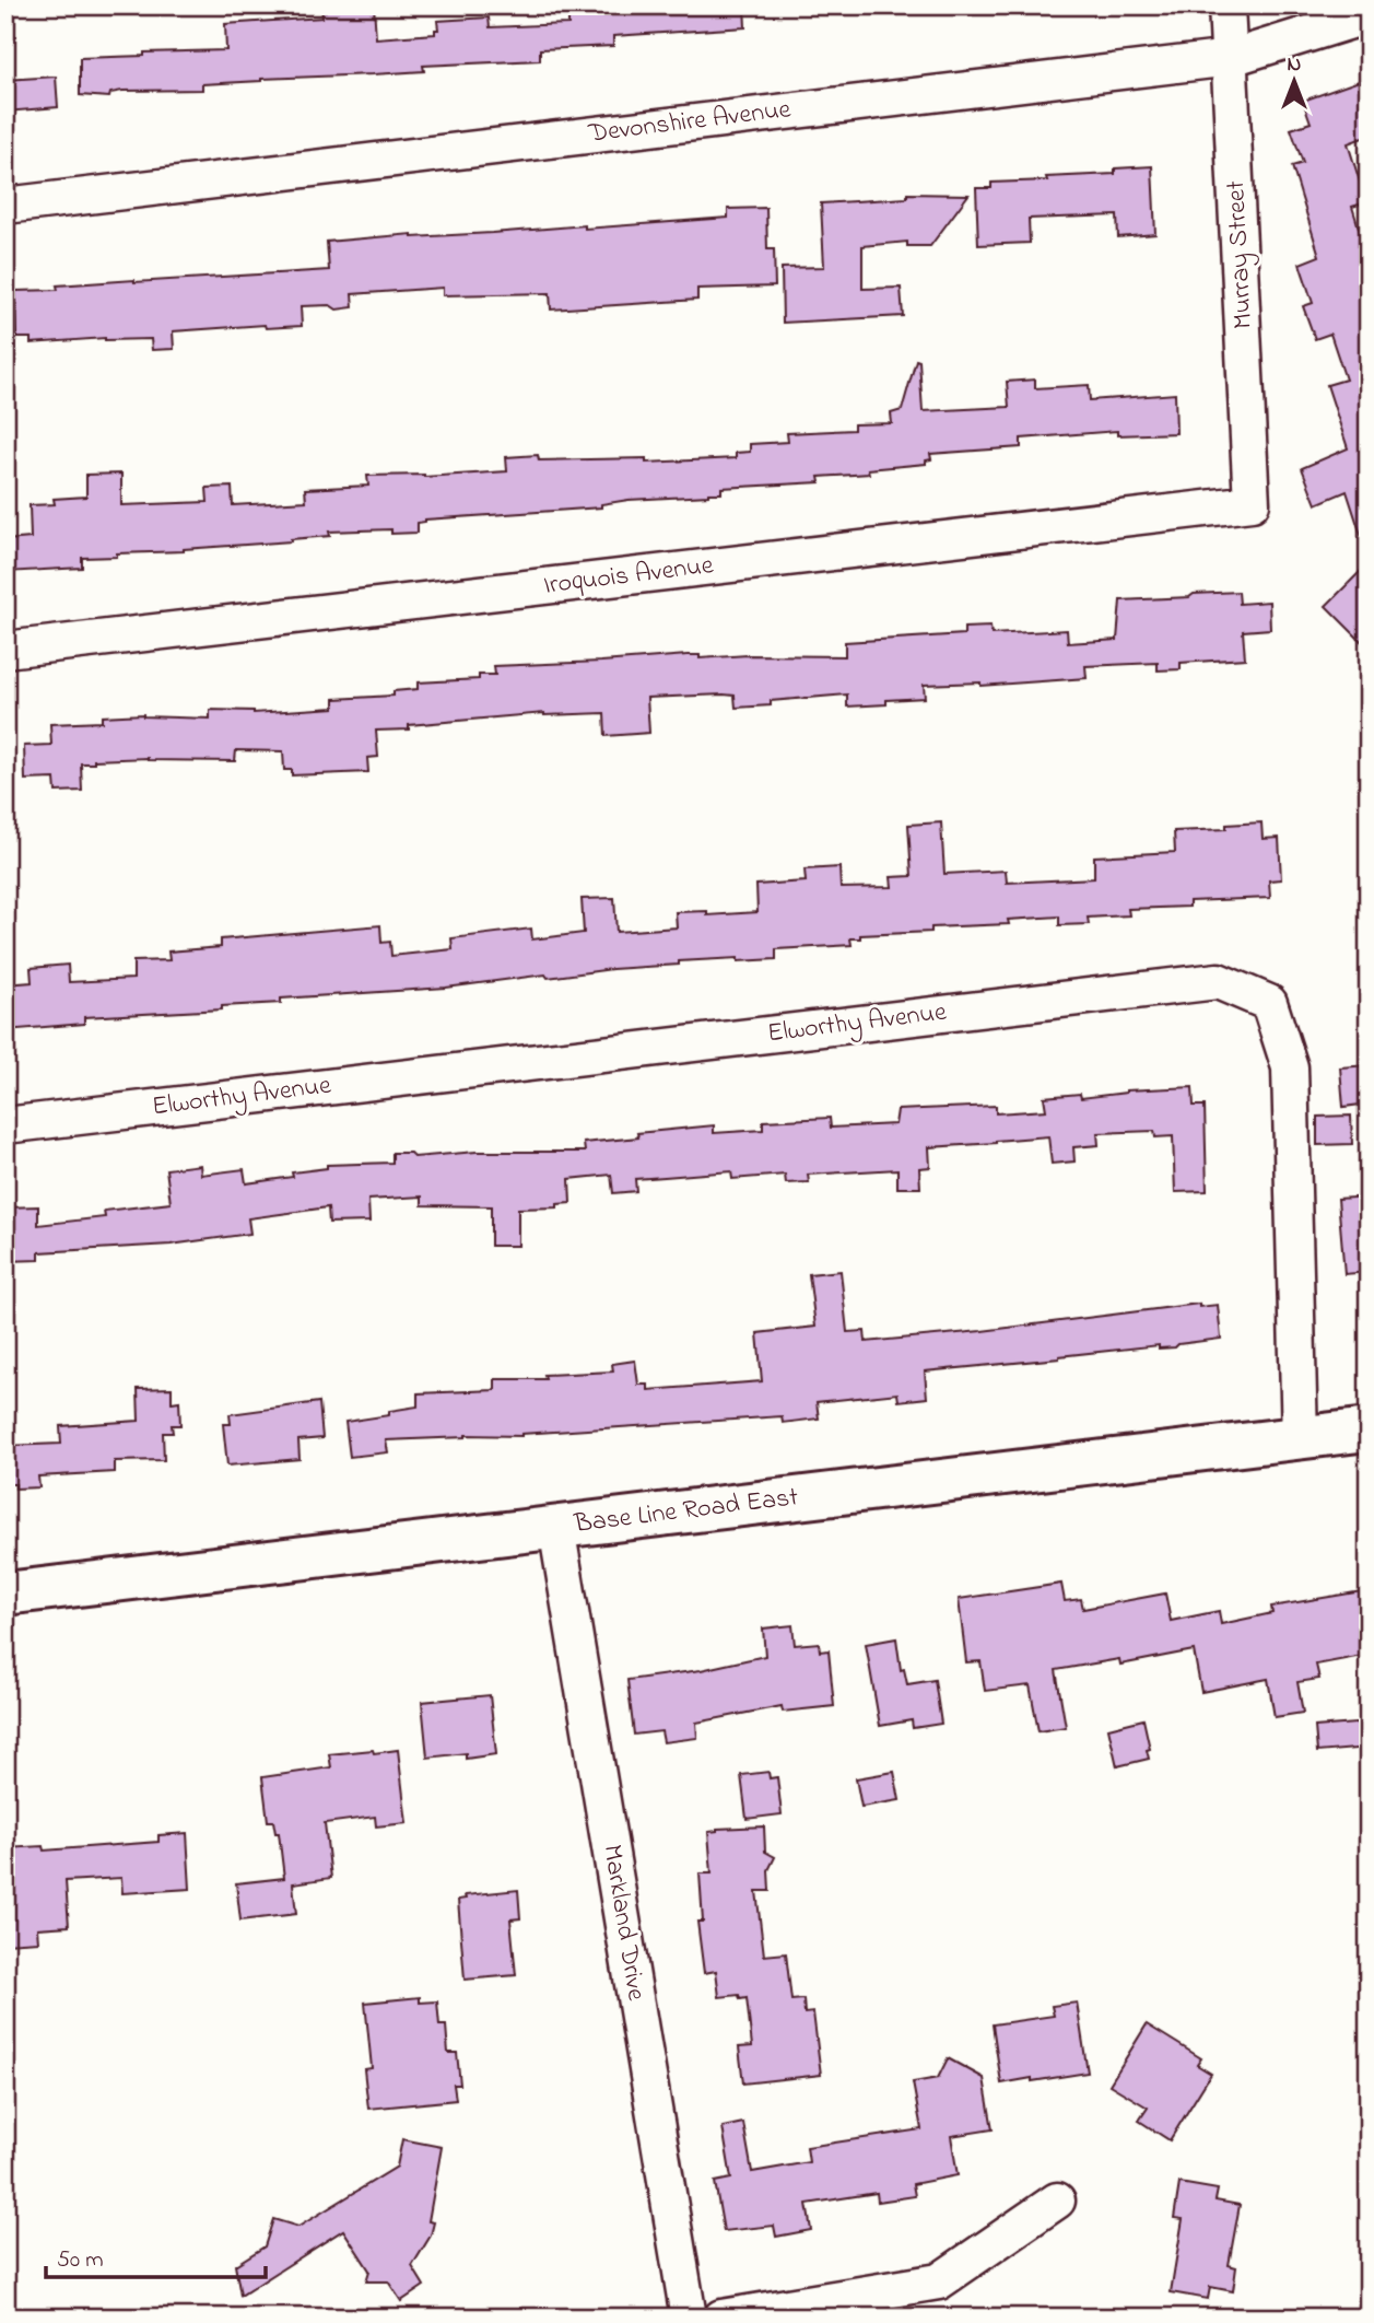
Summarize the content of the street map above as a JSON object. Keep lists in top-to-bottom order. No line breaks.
{"streets":{"street":["Devonshire Avenue","Murray Street","Iroquois Avenue","Elworthy Avenue","Base Line Road East","Markland Drive"]},"crossings":[["Devonshire Avenue","Murray Street"],["Murray Street","Iroquois Avenue"],["Elworthy Avenue","Base Line Road East"],["Base Line Road East","Markland Drive"]],"scale_bar":"50 m","north":"top"}
